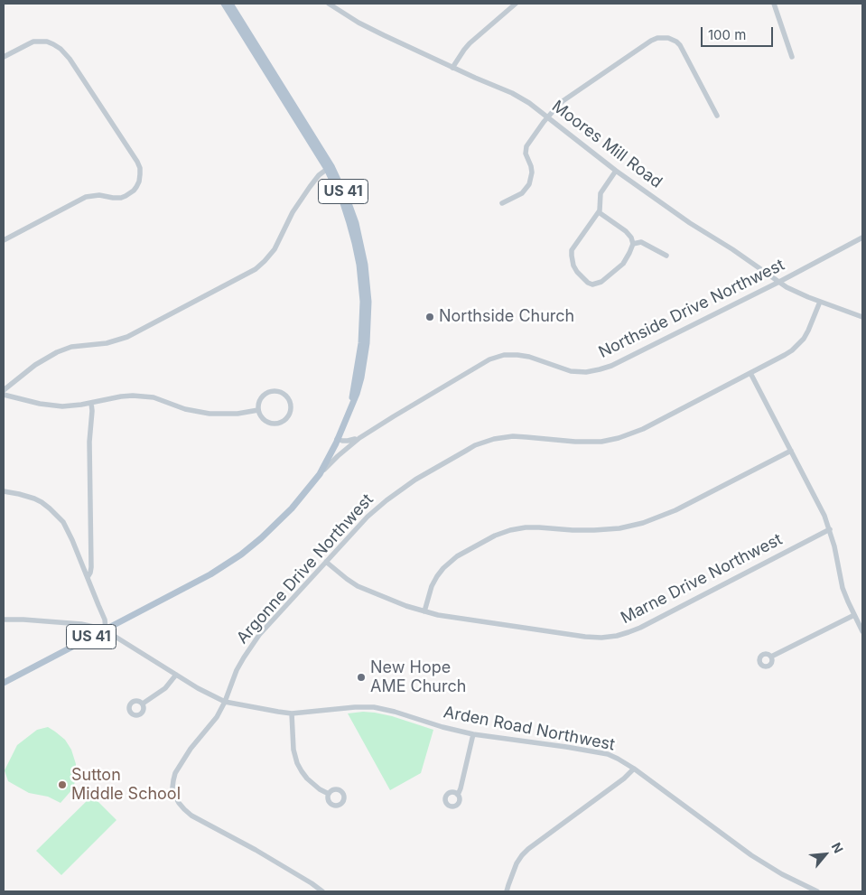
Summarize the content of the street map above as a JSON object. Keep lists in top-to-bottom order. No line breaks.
{"streets":{"main road":["US 41","Northside Drive Northwest"],"street":["Moores Mill Road","Argonne Drive Northwest","Marne Drive Northwest","Arden Road Northwest"]},"crossings":[["Moores Mill Road","Northside Drive Northwest"],["Moores Mill Road","Argonne Drive Northwest"],["US 41","Northside Drive Northwest"],["Northside Drive Northwest","Arden Road Northwest"],["Argonne Drive Northwest","Marne Drive Northwest"],["Argonne Drive Northwest","Arden Road Northwest"]],"places":["Northside Church","New Hope AME Church","Sutton Middle School"],"scale_bar":"100 m","north":"top right"}
